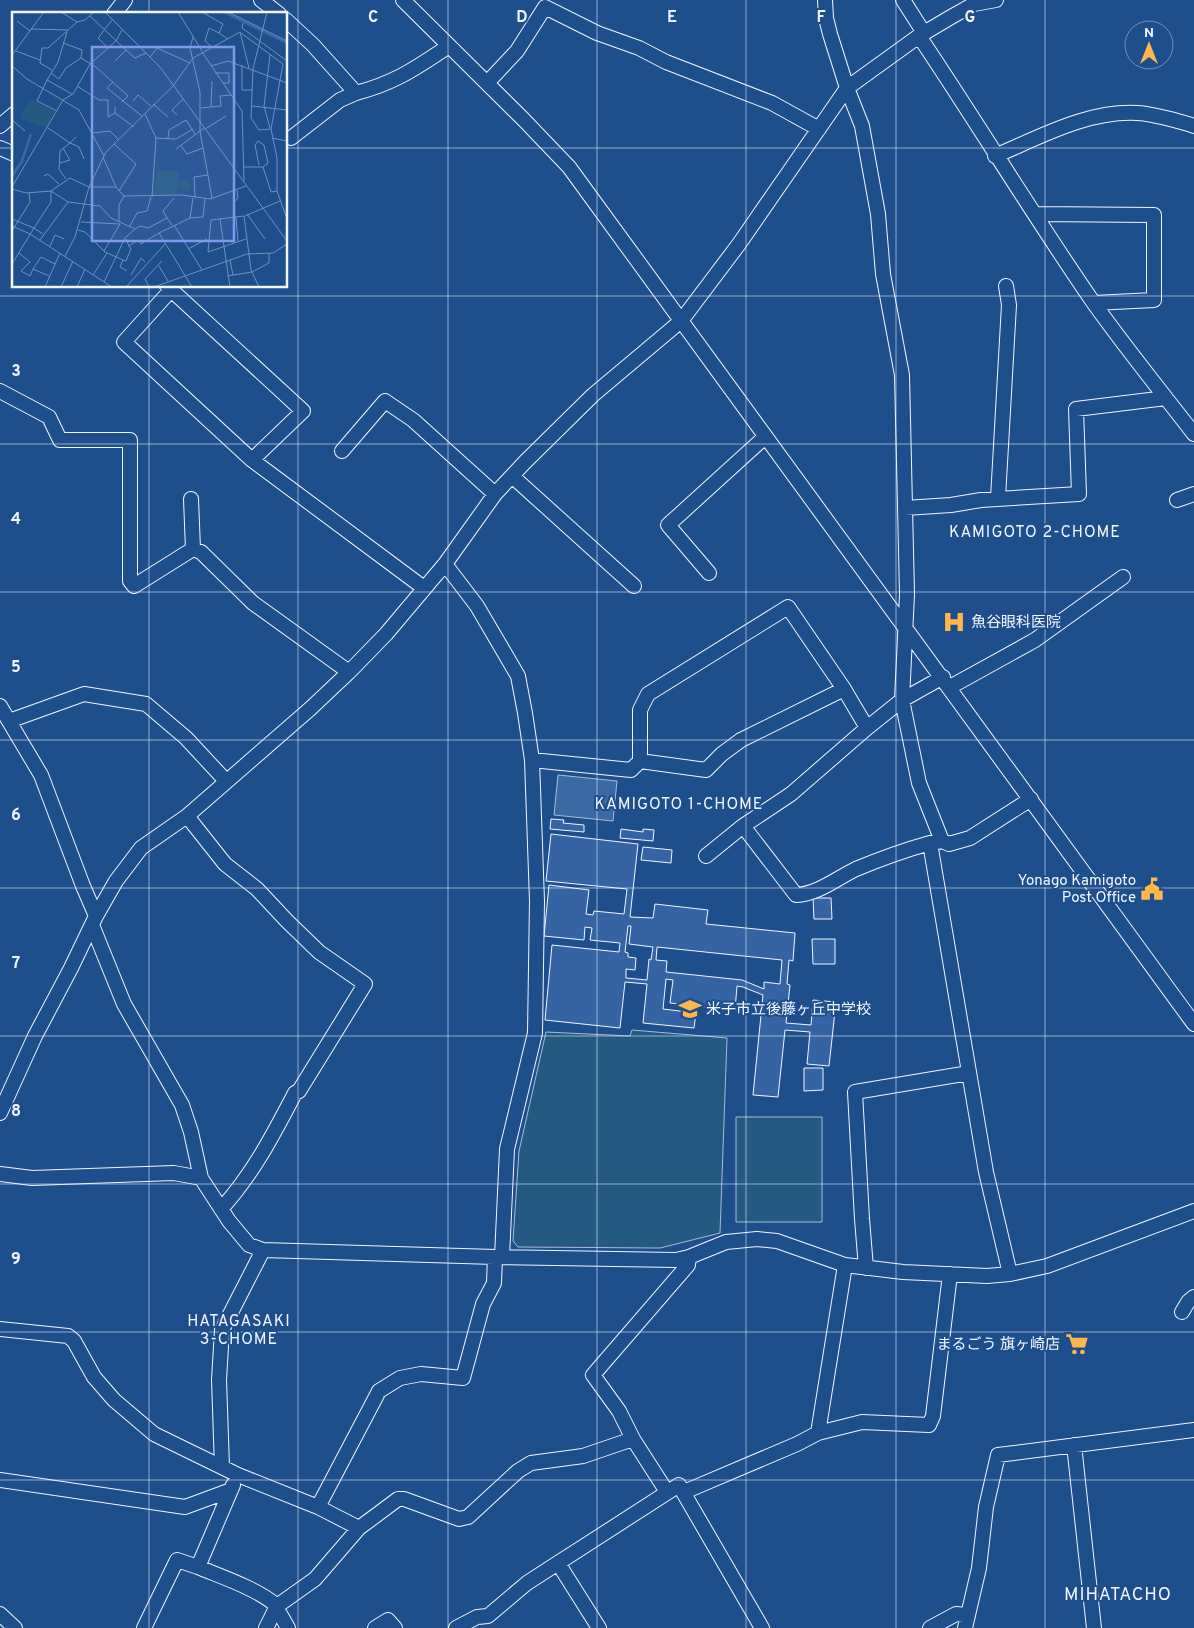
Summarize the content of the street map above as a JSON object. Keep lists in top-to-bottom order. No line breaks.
{"districts":["KAMIGOTO 2-CHOME","KAMIGOTO 1-CHOME","HATAGASAKI 3-CHOME","MIHATACHO"],"places":{"hospital":["魚谷眼科医院"],"public building":["Yonago Kamigoto Post Office"],"school or university":["米子市立後藤ヶ丘中学校"],"supermarket":["まるごう 旗ヶ崎店"]},"north":"top","grid":{"columns":["C","D","E","F","G"],"rows":["3","4","5","6","7","8","9"]}}
